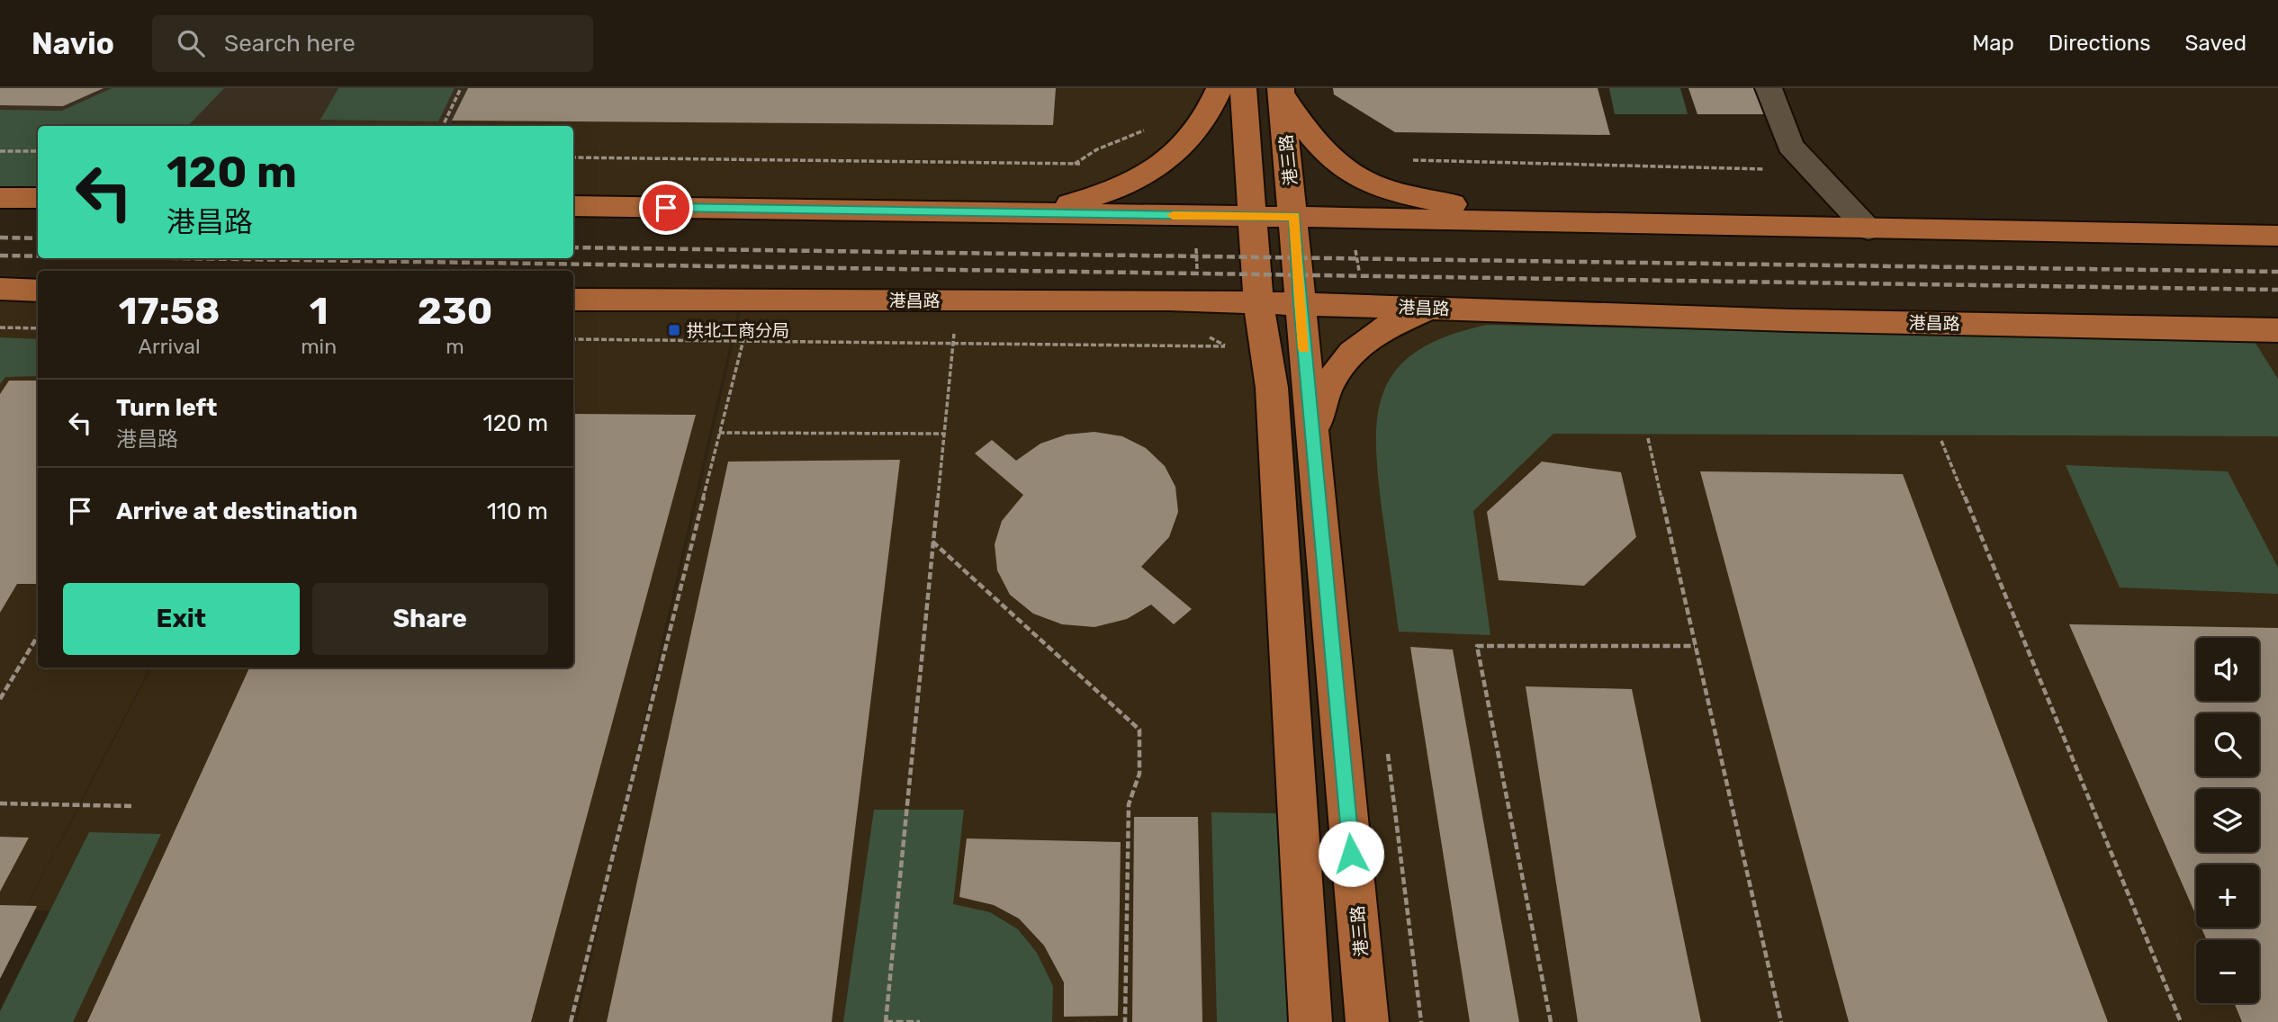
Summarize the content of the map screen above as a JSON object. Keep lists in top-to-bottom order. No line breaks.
{"streets":{"main road":["港三路","港昌路"]},"crossings":[["港三路","港昌路"]],"places":{"transit":["拱北工商分局"]},"page":{"header":"Navio","search":"Search here","nav":["Map","Directions","Saved"],"turn":["120 m","港昌路"],"eta":["17:58","Arrival","1","min","230","m"],"list":[{"name":"Turn left","note":"港昌路","value":"120 m"},{"name":"Arrive at destination","value":"110 m"}],"buttons":["Exit","Share"],"map_buttons":["+","−"]}}
